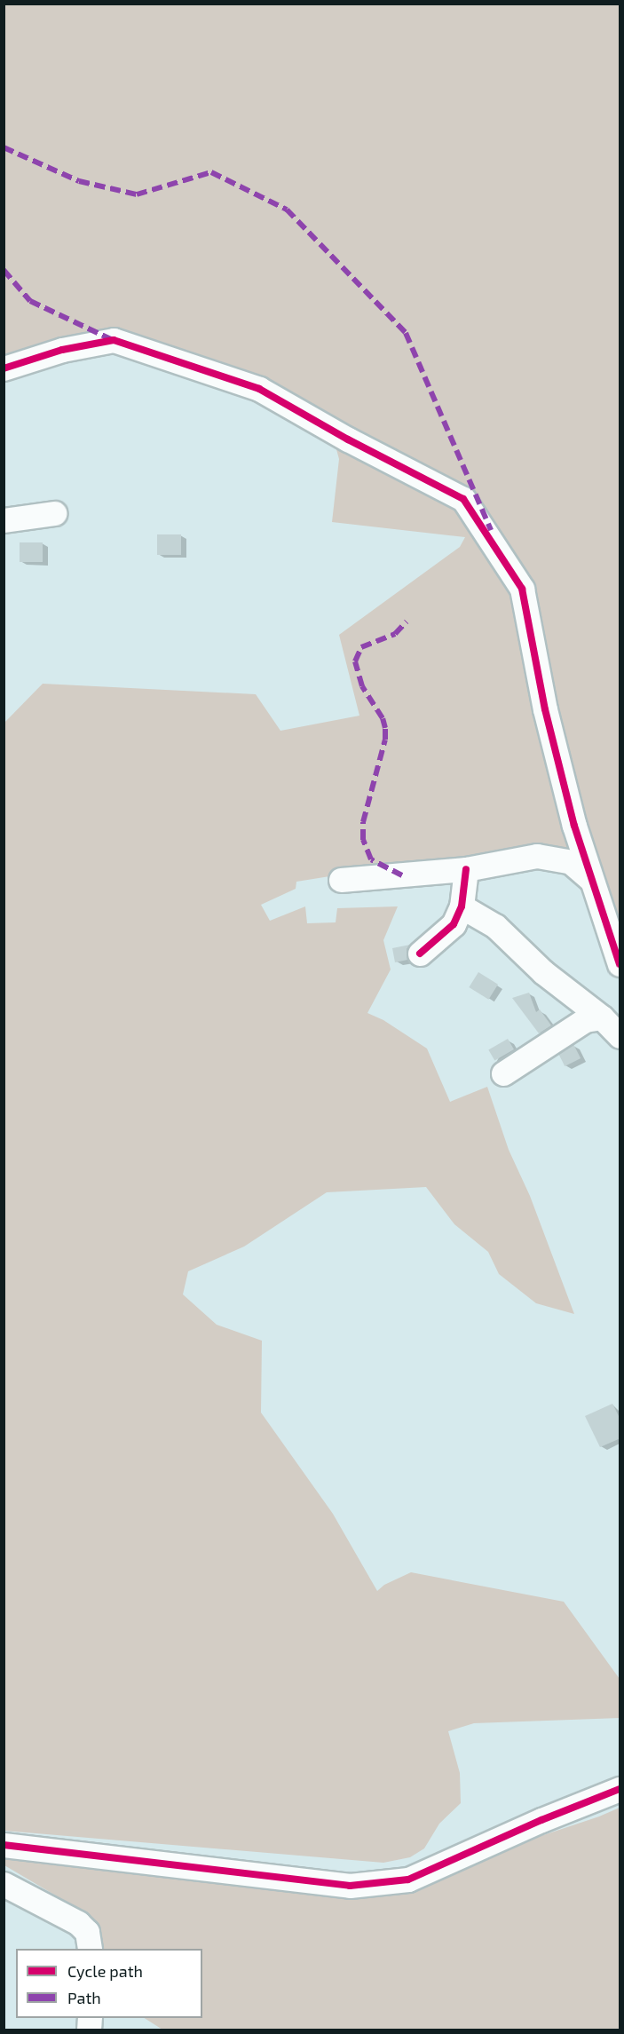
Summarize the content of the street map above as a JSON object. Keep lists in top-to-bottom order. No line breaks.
{"legend":["Cycle path","Path"]}
